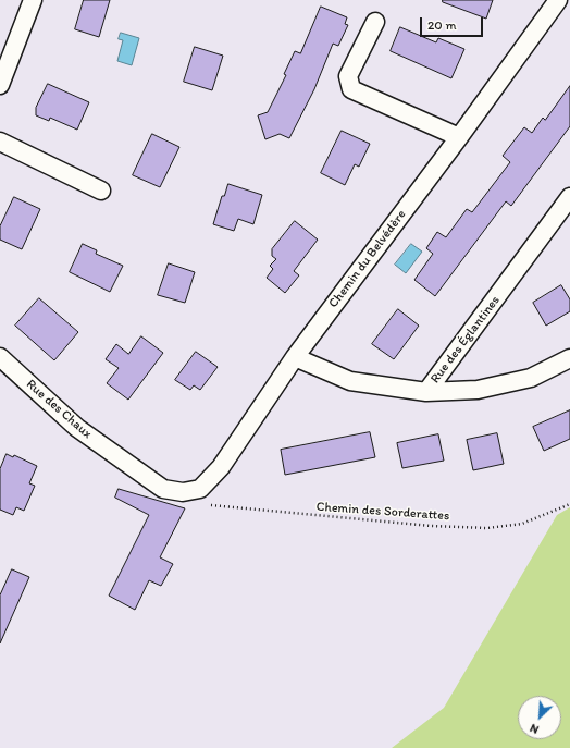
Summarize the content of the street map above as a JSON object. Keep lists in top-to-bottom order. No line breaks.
{"streets":{"street":["Chemin du Belvédère","Rue des Églantines","Rue des Chaux"],"path":["Chemin des Sorderattes"]},"crossings":[["Chemin du Belvédère","Rue des Églantines"],["Chemin du Belvédère","Rue des Chaux"],["Chemin du Belvédère","Chemin des Sorderattes"],["Rue des Chaux","Chemin des Sorderattes"]],"scale_bar":"20 m","north":"bottom left"}
